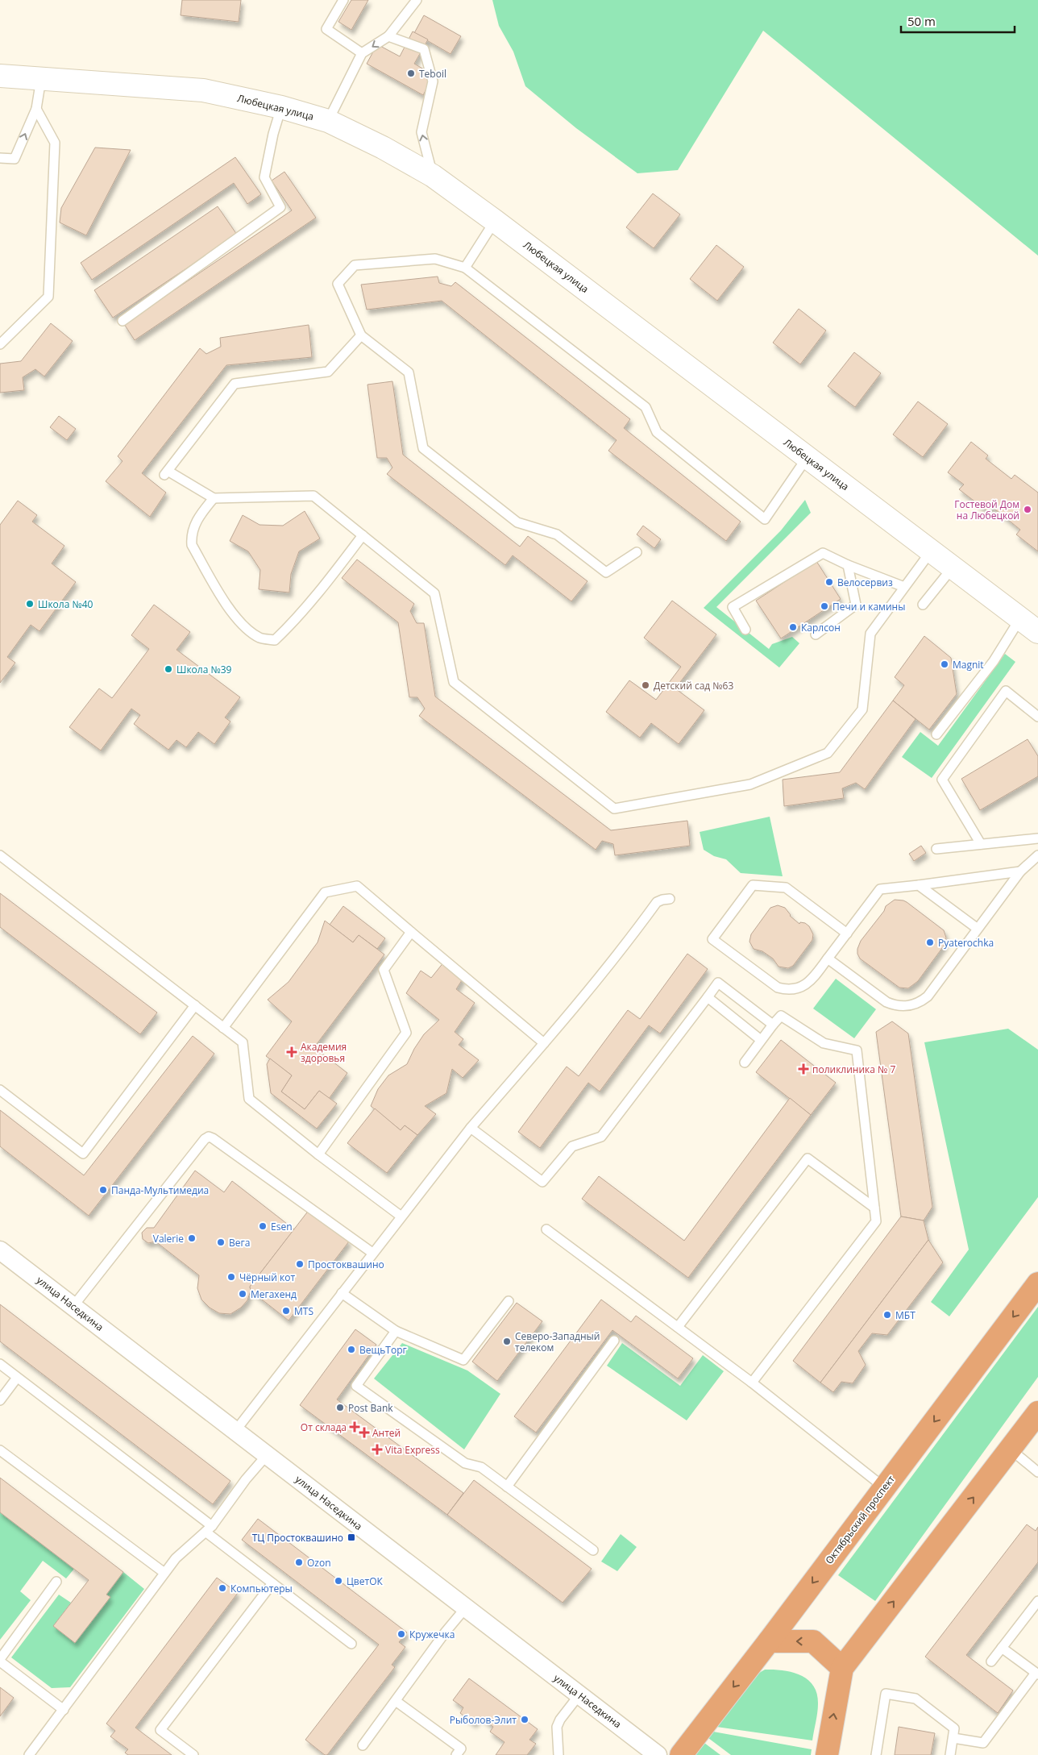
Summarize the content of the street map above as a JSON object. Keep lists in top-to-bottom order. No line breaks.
{"streets":{"main road":["Октябрьский проспект"],"street":["Любецкая улица","улица Наседкина"]},"places":{"other":["Teboil","Гостевой Дом на Любецкой","Велосервиз","Школа №40","Печи и камины","Карлсон","Magnit","Школа №39","Детский сад №63","Pyaterochka","Панда-Мультимедиа","Esen","Valerie","Вега","Простоквашино","Чёрный кот","Мегахенд","MTS","МБТ","Северо-Западный телеком","ВещьТорг","Post Bank","Ozon","ЦветОК","Компьютеры","Кружечка","Рыболов-Элит"],"health":["Академия здоровья","поликлиника № 7","От склада","Антей","Vita Express"],"transit":["ТЦ Простоквашино"]},"scale_bar":"50 m"}
